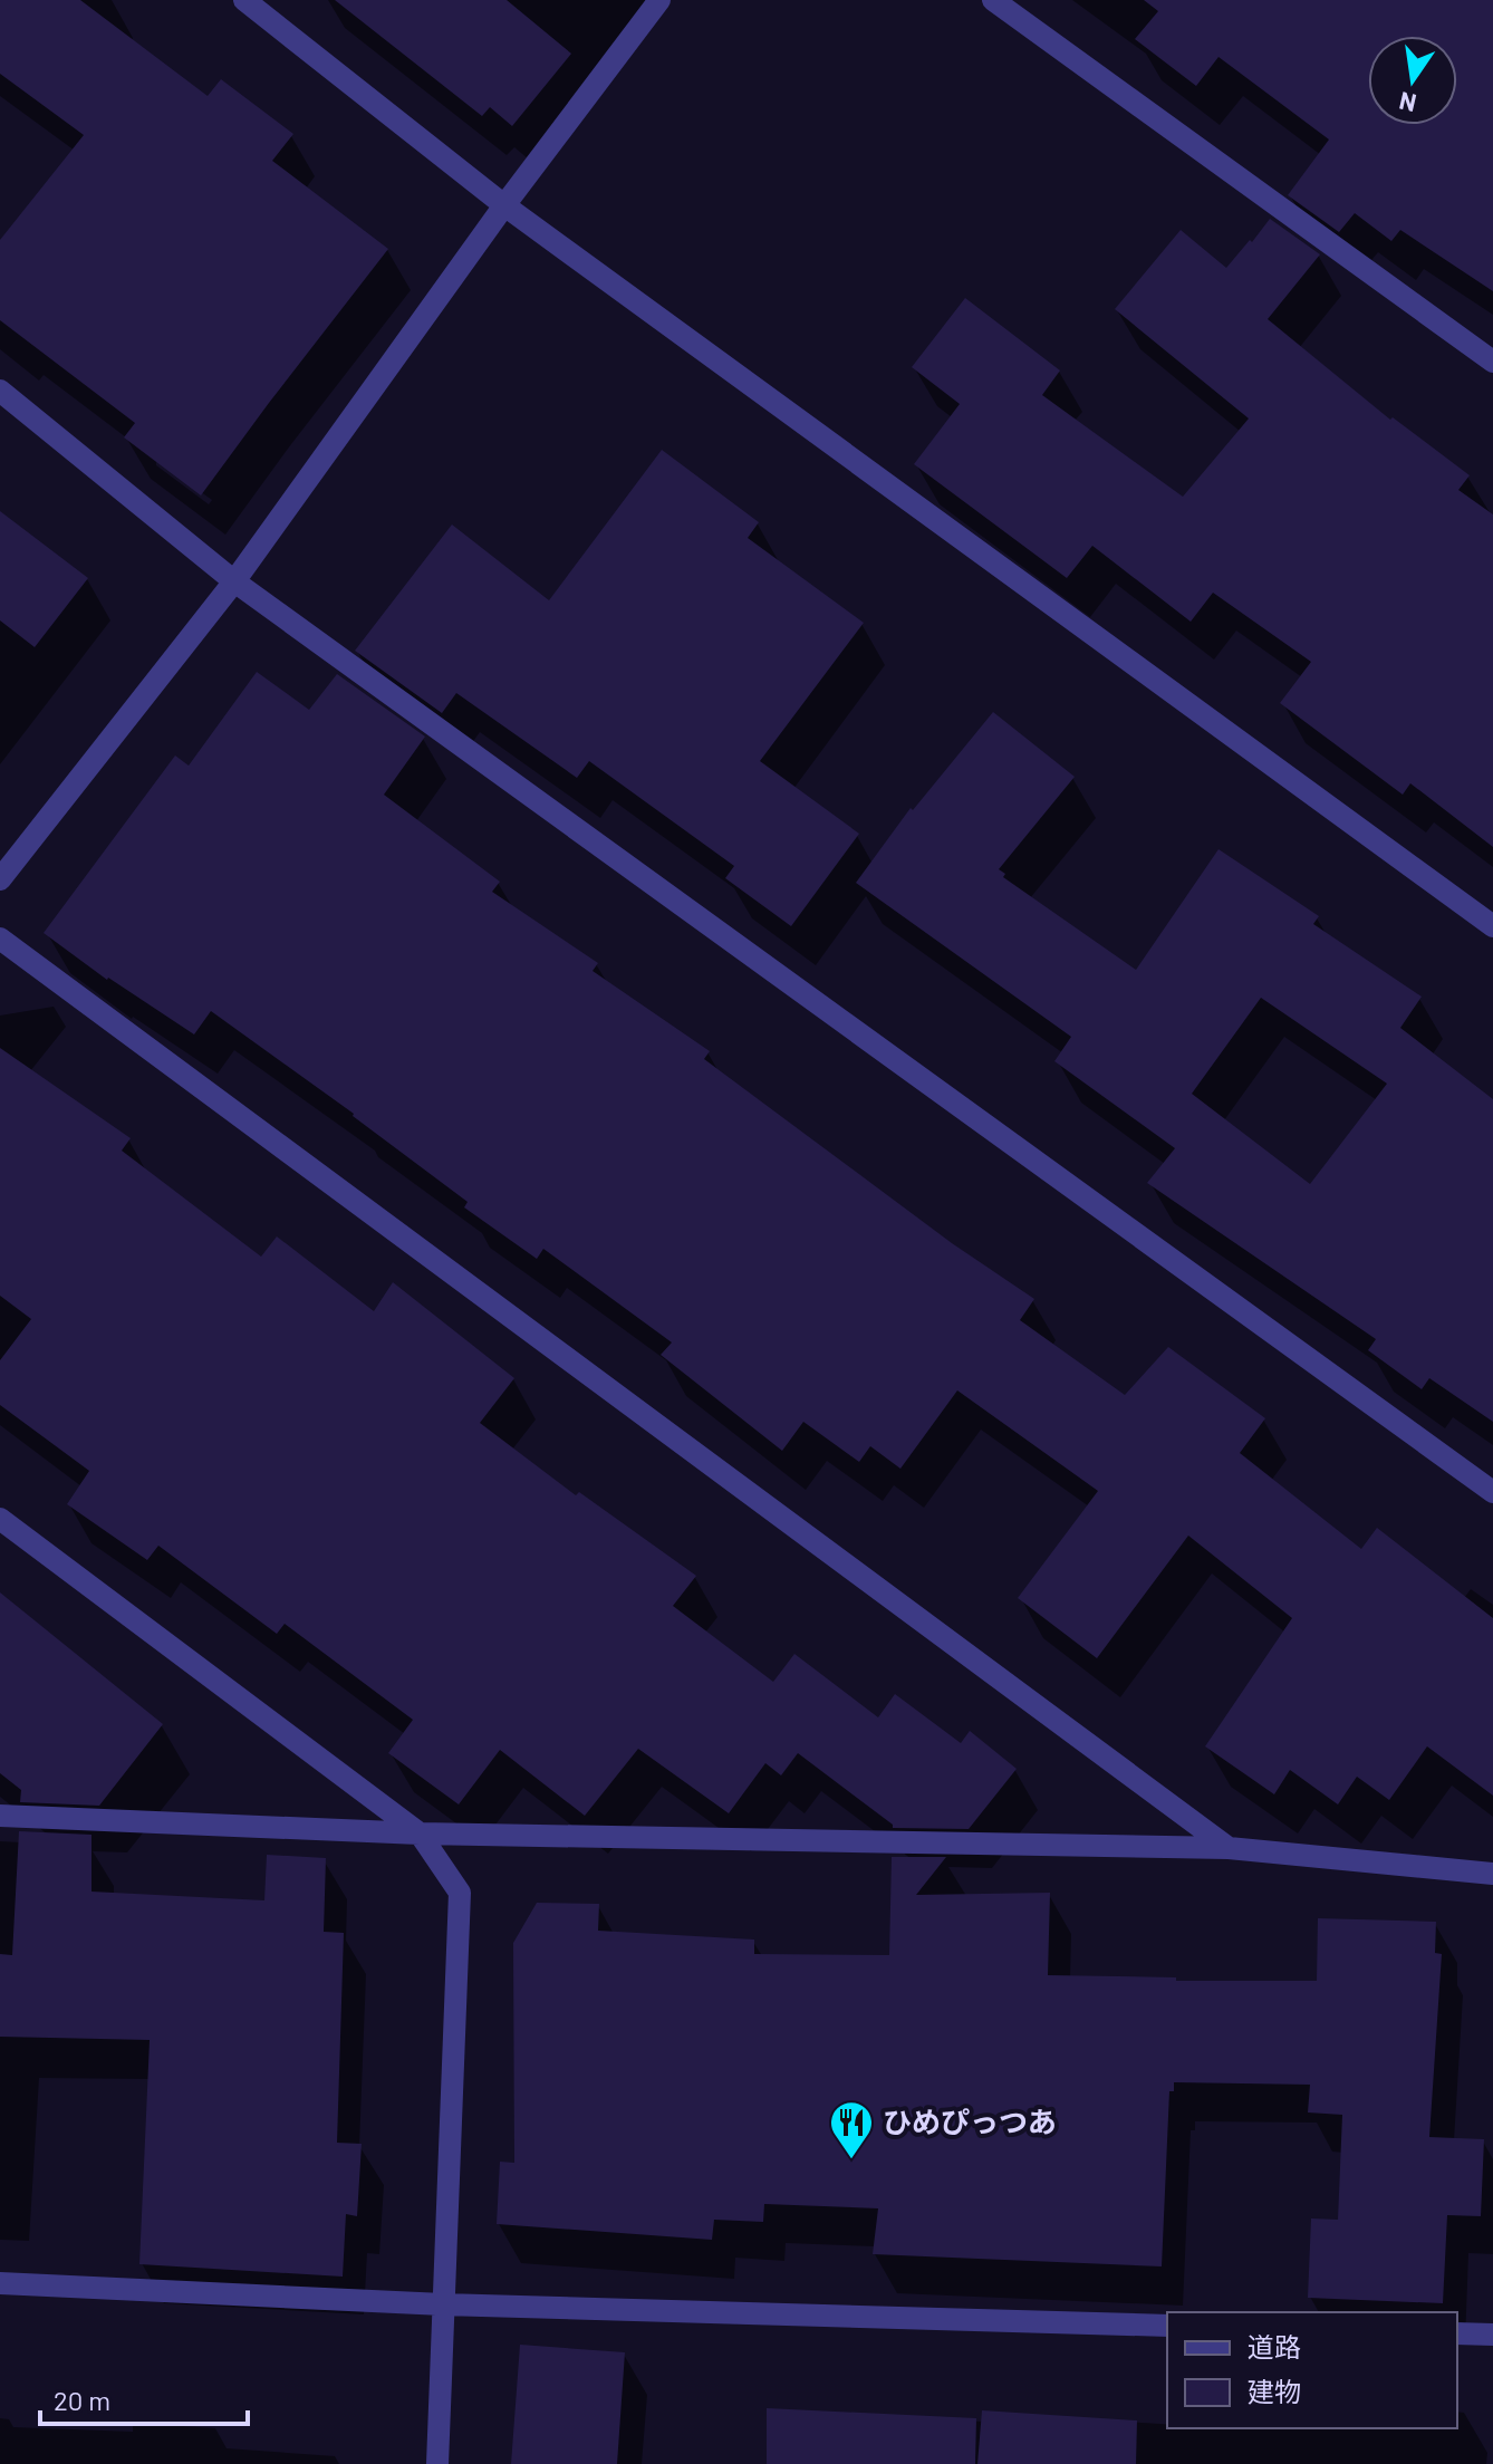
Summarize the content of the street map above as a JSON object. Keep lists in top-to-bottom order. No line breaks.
{"places":{"restaurant":["ひめぴっつあ"]},"legend":["道路","建物"],"scale_bar":"20 m","north":"bottom"}
